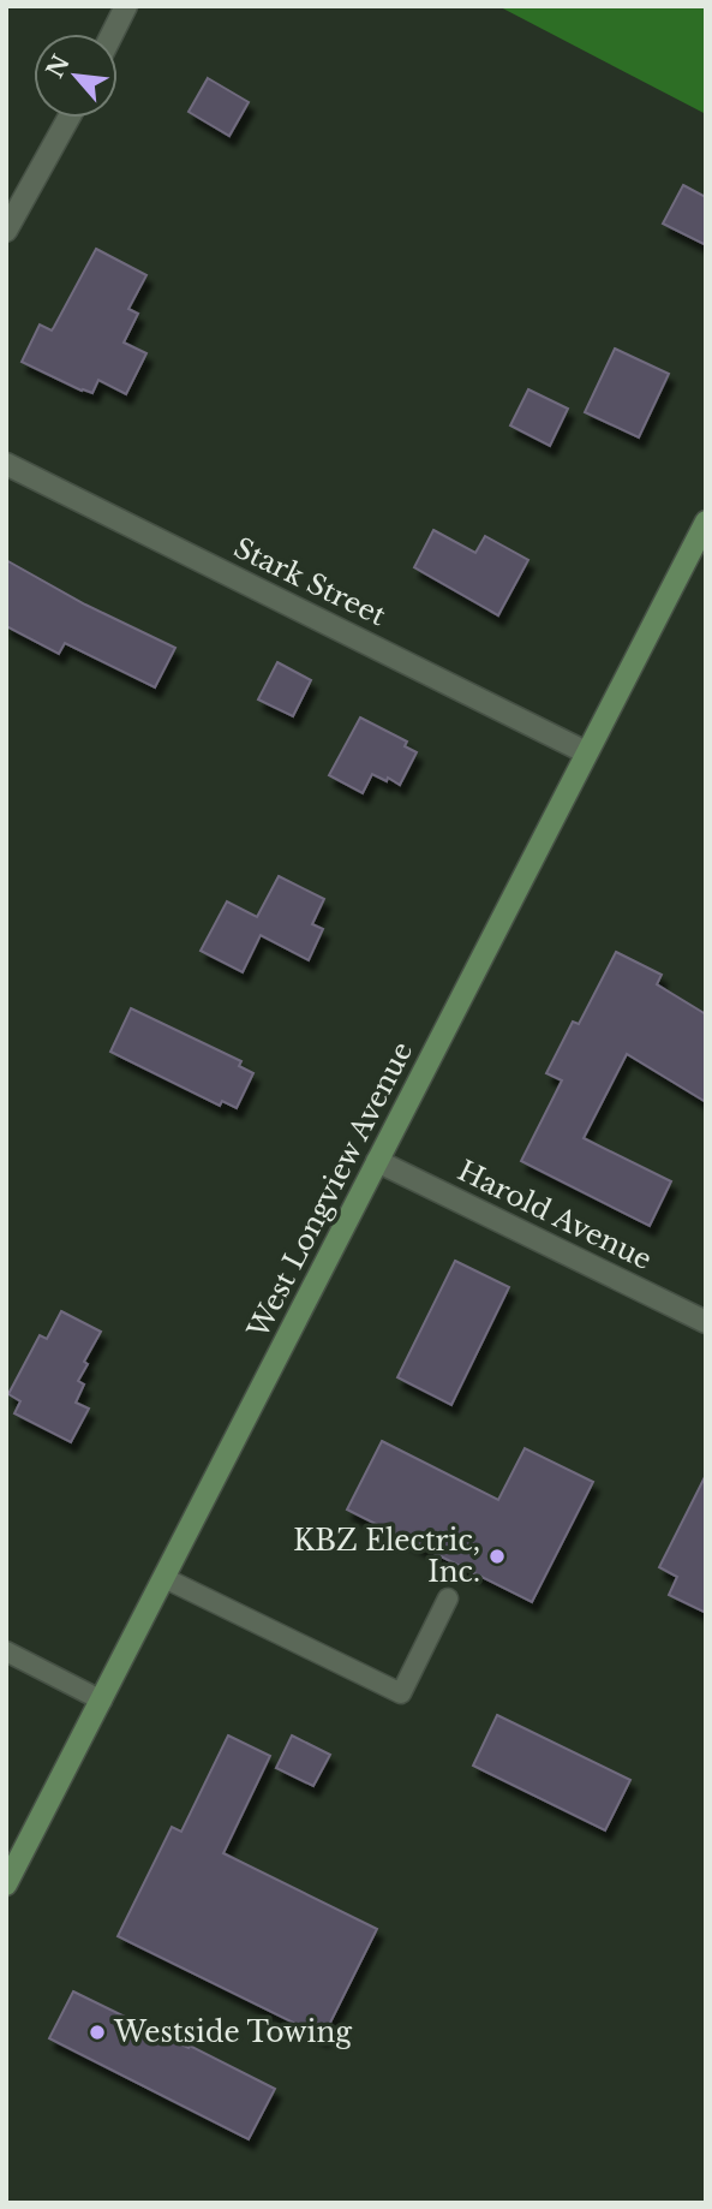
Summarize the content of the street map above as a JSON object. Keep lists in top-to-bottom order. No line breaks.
{"streets":{"street":["Stark Street","West Longview Avenue","Harold Avenue"]},"crossings":[["Stark Street","West Longview Avenue"],["West Longview Avenue","Harold Avenue"]],"places":["KBZ Electric, Inc.","Westside Towing"],"north":"top left"}
